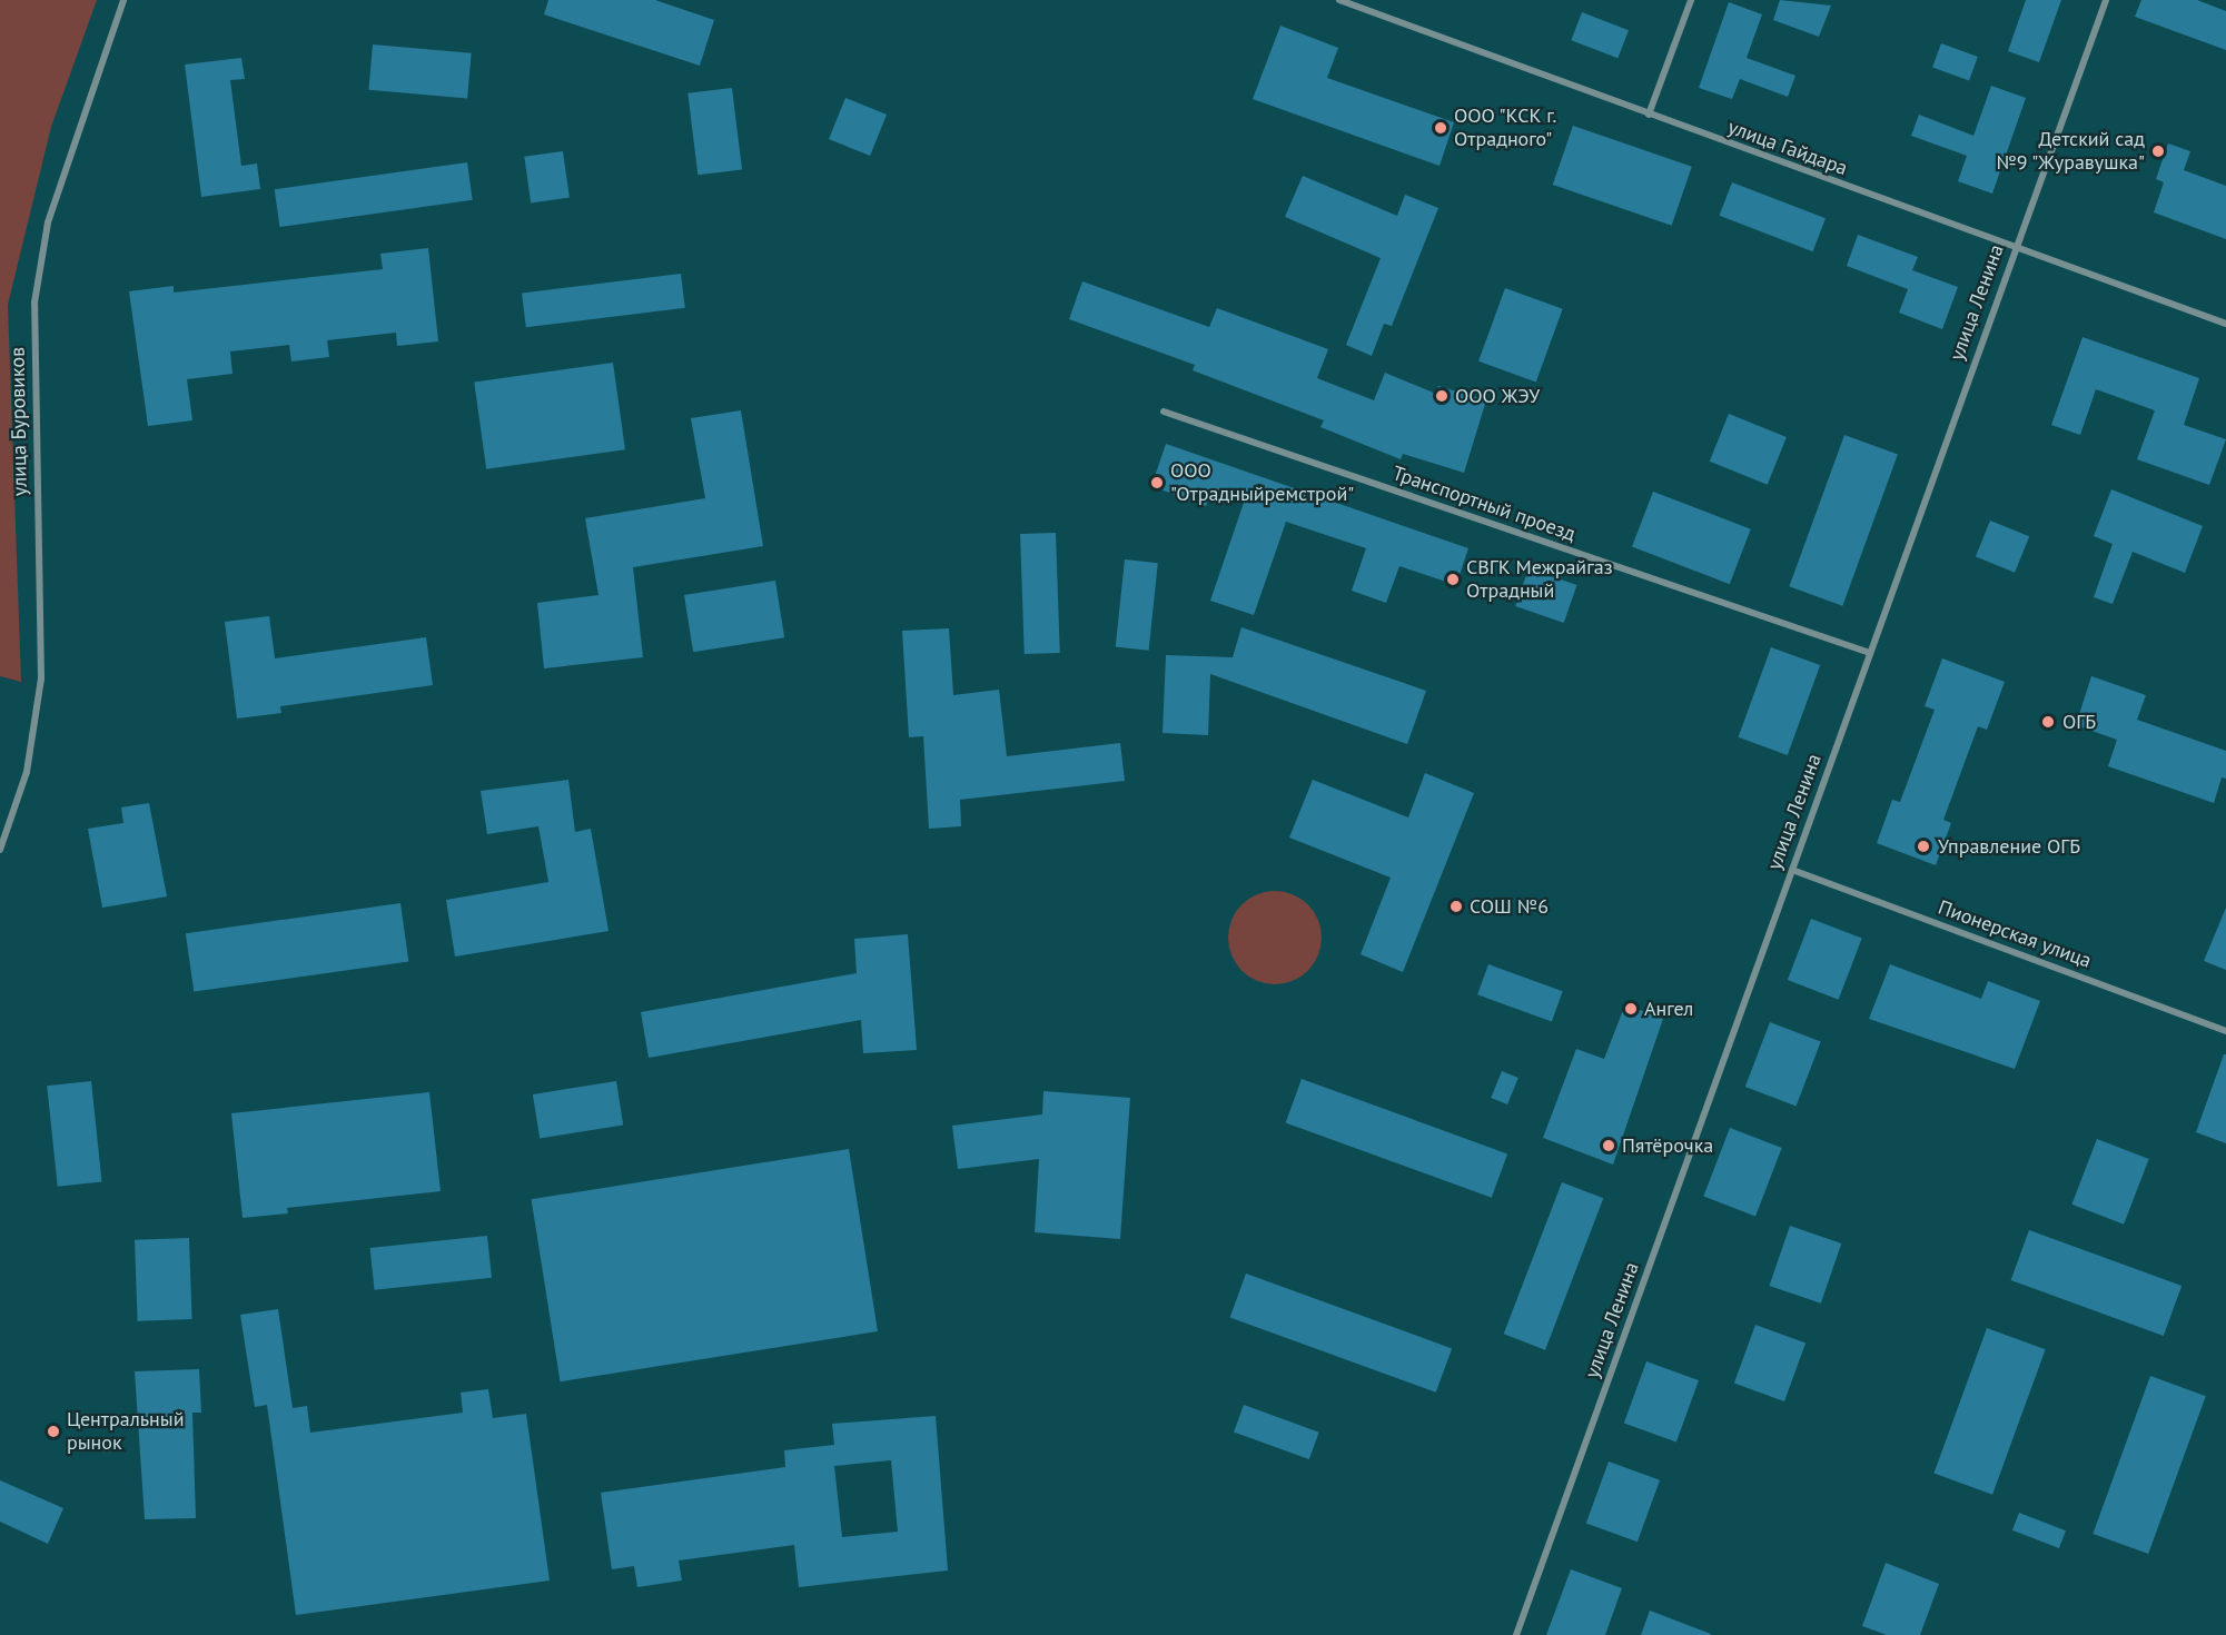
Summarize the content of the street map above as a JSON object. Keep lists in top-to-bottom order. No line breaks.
{"streets":{"street":["улица Гайдара","улица Ленина","улица Буровиков","Транспортный проезд","Пионерская улица"]},"crossings":[["улица Гайдара","улица Ленина"],["улица Ленина","Транспортный проезд"],["улица Ленина","Пионерская улица"]],"places":["ООО \"КСК г. Отрадного\"","Детский сад №9 \"Журавушка\"","ООО ЖЭУ","ООО \"Отрадныйремстрой\"","СВГК Межрайгаз Отрадный","ОГБ","Управление ОГБ","СОШ №6","Ангел","Пятёрочка","Центральный рынок"]}
